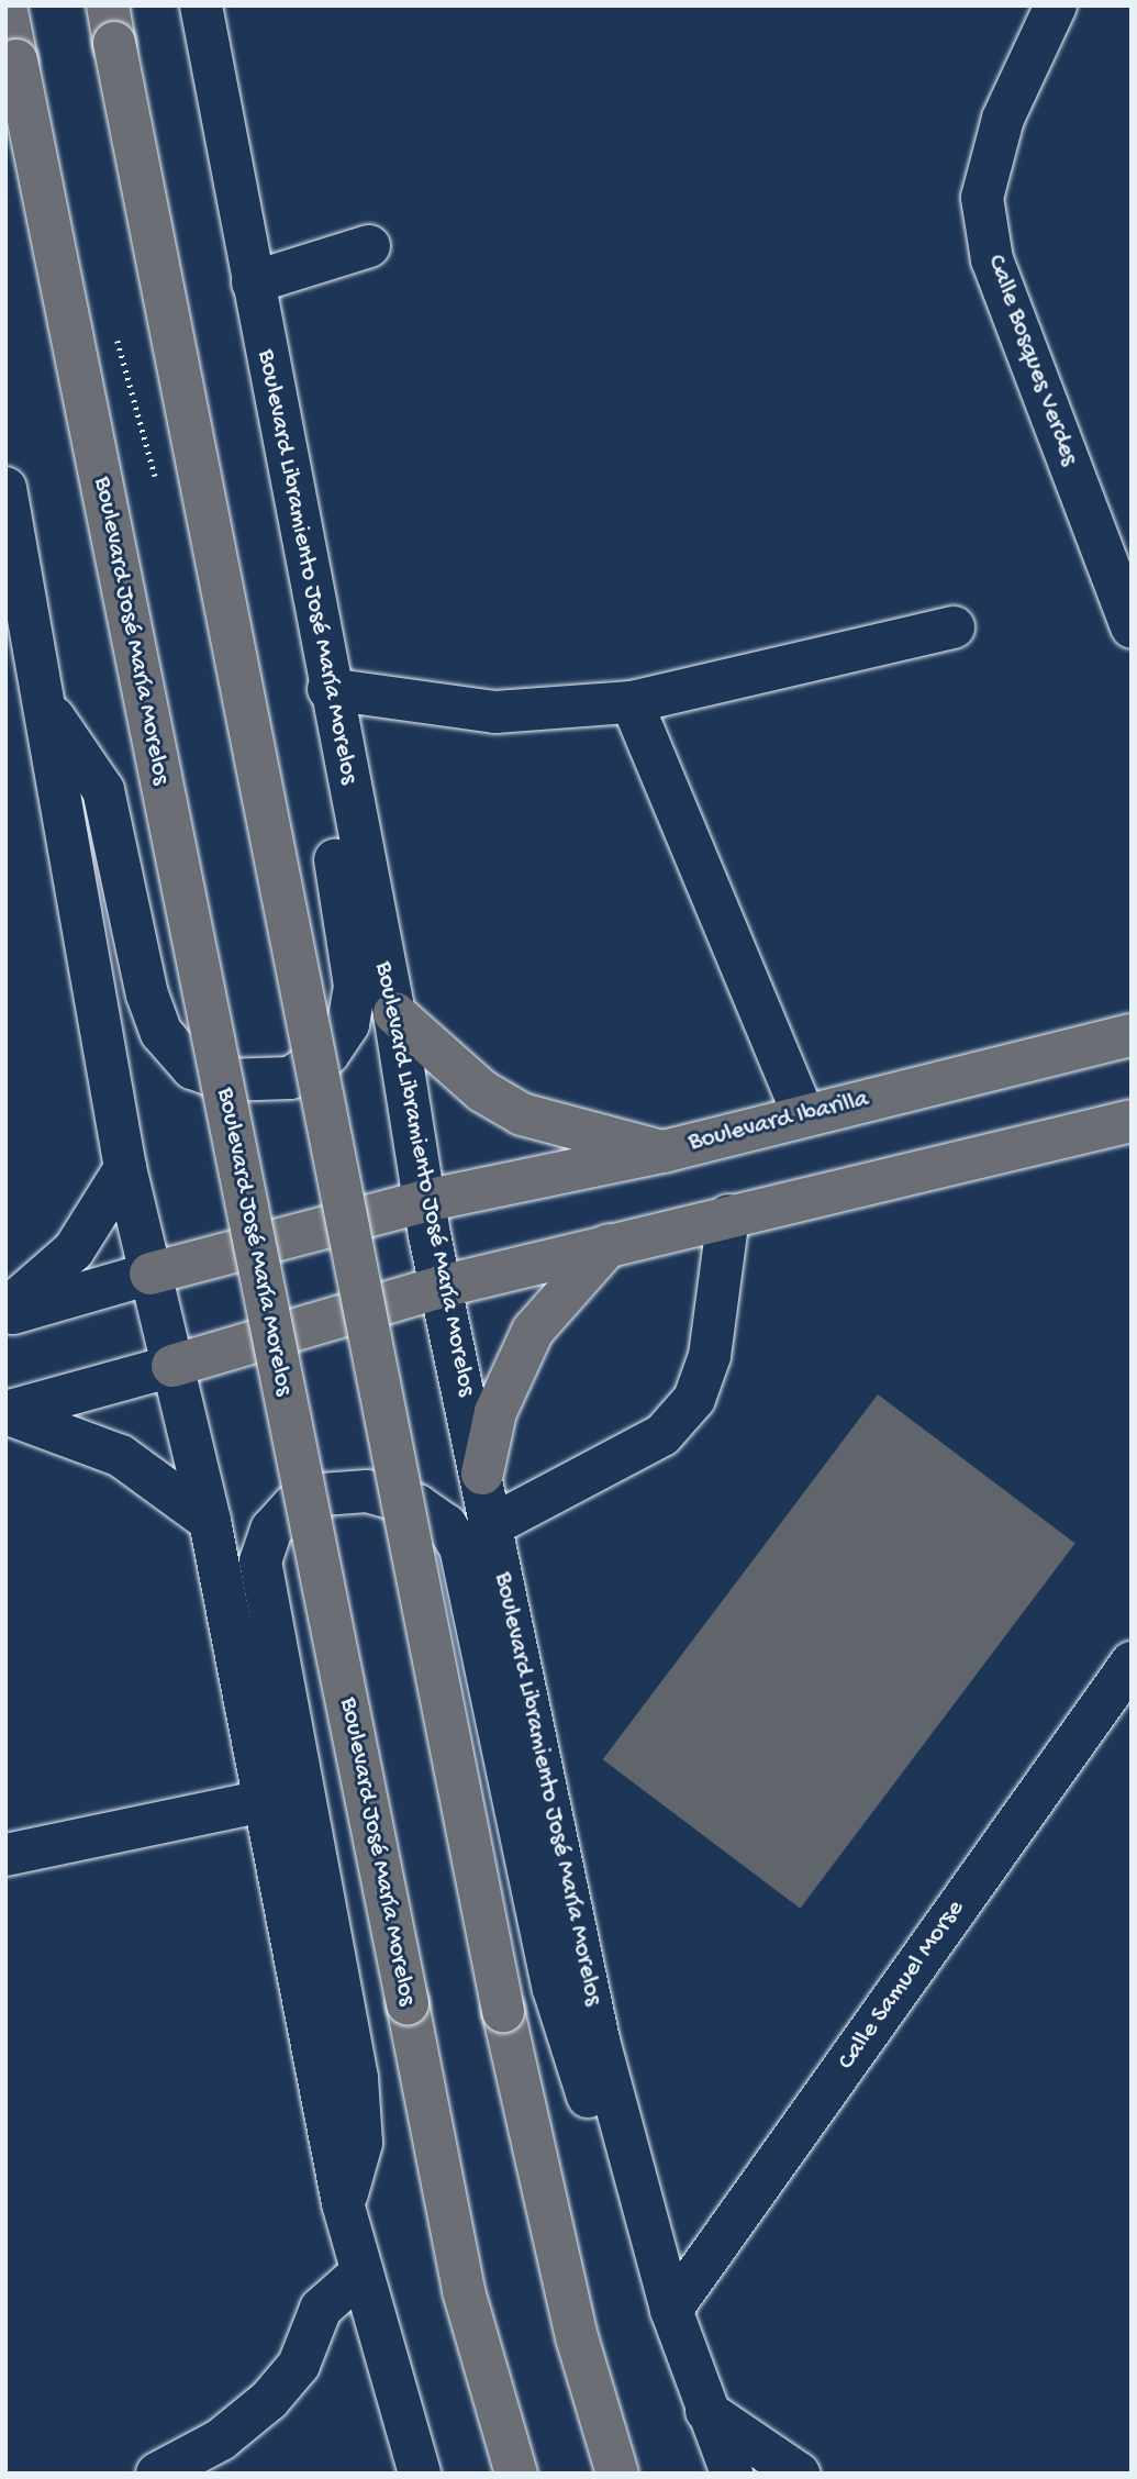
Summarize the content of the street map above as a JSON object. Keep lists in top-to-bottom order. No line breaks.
{"streets":{"main road":["Boulevard José María Morelos","Boulevard Ibarilla"],"street":["Calle Bosques Verdes","Boulevard Libramiento José María Morelos","Calle Samuel Morse"]},"crossings":[["Boulevard Libramiento José María Morelos","Boulevard Ibarilla"],["Boulevard Libramiento José María Morelos","Calle Samuel Morse"]]}
